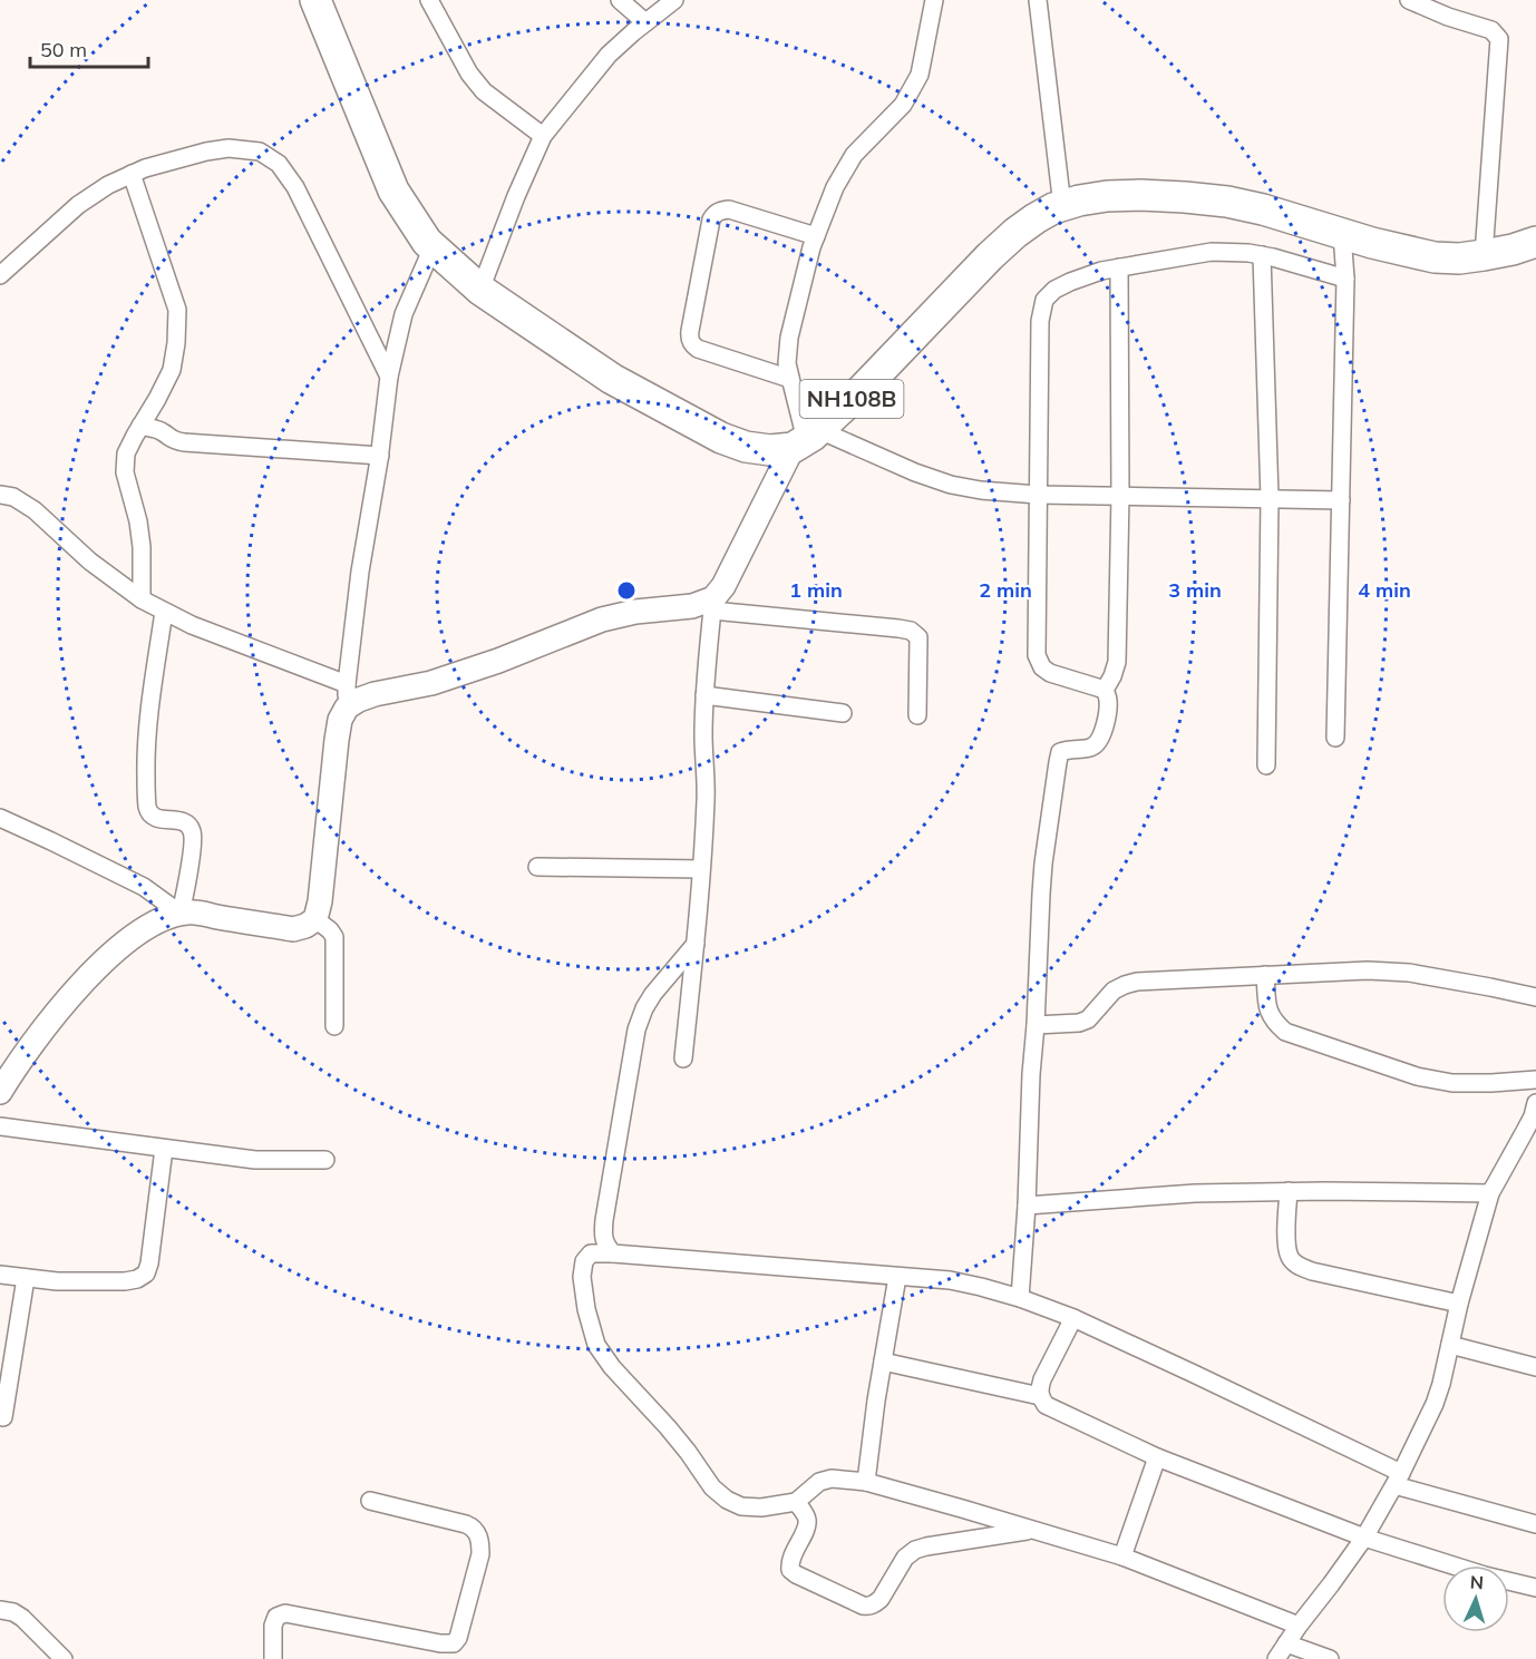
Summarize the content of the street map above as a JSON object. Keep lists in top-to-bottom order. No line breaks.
{"streets":{"highway":["NH108B"]},"scale_bar":"50 m","north":"top","rings":["1 min","2 min","3 min","4 min"]}
